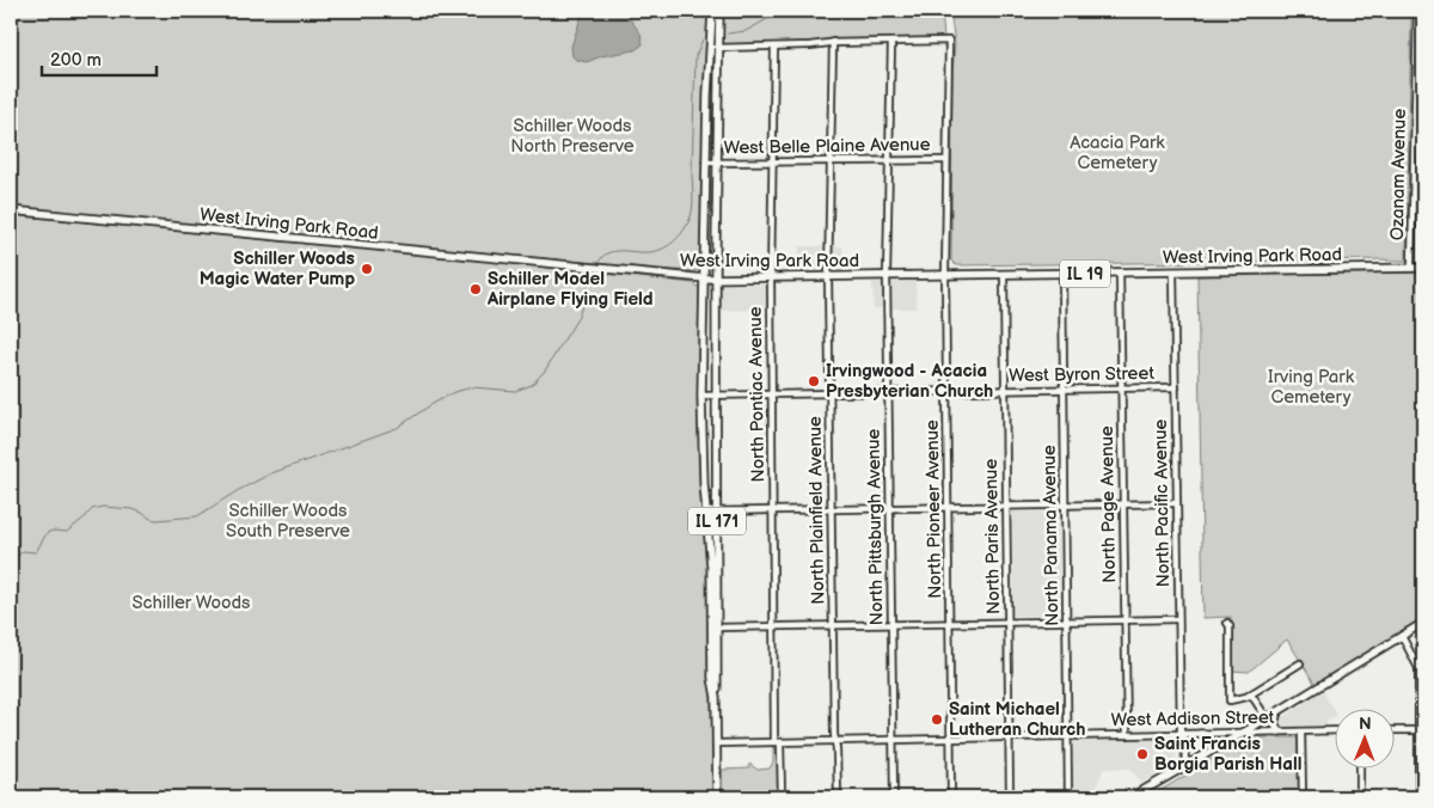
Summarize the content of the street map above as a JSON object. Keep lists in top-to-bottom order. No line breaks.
{"streets":{"main road":["West Irving Park Road","IL 19","IL 171"],"street":["West Belle Plaine Avenue","Ozanam Avenue","West Byron Street","North Pontiac Avenue","North Pacific Avenue","North Page Avenue","North Pioneer Avenue","North Plainfield Avenue","North Pittsburgh Avenue","North Panama Avenue","North Paris Avenue","West Addison Street"]},"crossings":[["West Belle Plaine Avenue","North Pontiac Avenue"],["West Belle Plaine Avenue","North Pioneer Avenue"],["West Belle Plaine Avenue","North Plainfield Avenue"],["West Belle Plaine Avenue","IL 171"],["West Belle Plaine Avenue","North Pittsburgh Avenue"],["Ozanam Avenue","West Irving Park Road"],["West Irving Park Road","North Pontiac Avenue"],["West Irving Park Road","North Pacific Avenue"],["West Irving Park Road","North Page Avenue"],["West Irving Park Road","North Pioneer Avenue"],["West Irving Park Road","North Plainfield Avenue"],["West Irving Park Road","IL 171"],["West Irving Park Road","North Pittsburgh Avenue"],["West Irving Park Road","North Panama Avenue"],["West Irving Park Road","North Paris Avenue"],["West Byron Street","North Pontiac Avenue"],["West Byron Street","North Pacific Avenue"],["West Byron Street","North Page Avenue"],["West Byron Street","North Pioneer Avenue"],["West Byron Street","North Plainfield Avenue"],["West Byron Street","IL 171"],["West Byron Street","North Pittsburgh Avenue"],["West Byron Street","North Panama Avenue"],["West Byron Street","North Paris Avenue"],["North Pontiac Avenue","West Addison Street"],["North Pacific Avenue","West Addison Street"],["North Page Avenue","West Addison Street"],["North Pioneer Avenue","North Pittsburgh Avenue"],["North Pioneer Avenue","West Addison Street"],["North Plainfield Avenue","West Addison Street"],["IL 171","West Addison Street"],["North Pittsburgh Avenue","West Addison Street"],["North Panama Avenue","West Addison Street"],["North Paris Avenue","West Addison Street"]],"parks":["Schiller Woods North Preserve","Acacia Park Cemetery","Irving Park Cemetery","Schiller Woods South Preserve","Schiller Woods"],"places":["Schiller Woods Magic Water Pump","Schiller Model Airplane Flying Field","Irvingwood - Acacia Presbyterian Church","Saint Michael Lutheran Church","Saint Francis Borgia Parish Hall"],"scale_bar":"200 m","north":"top"}
